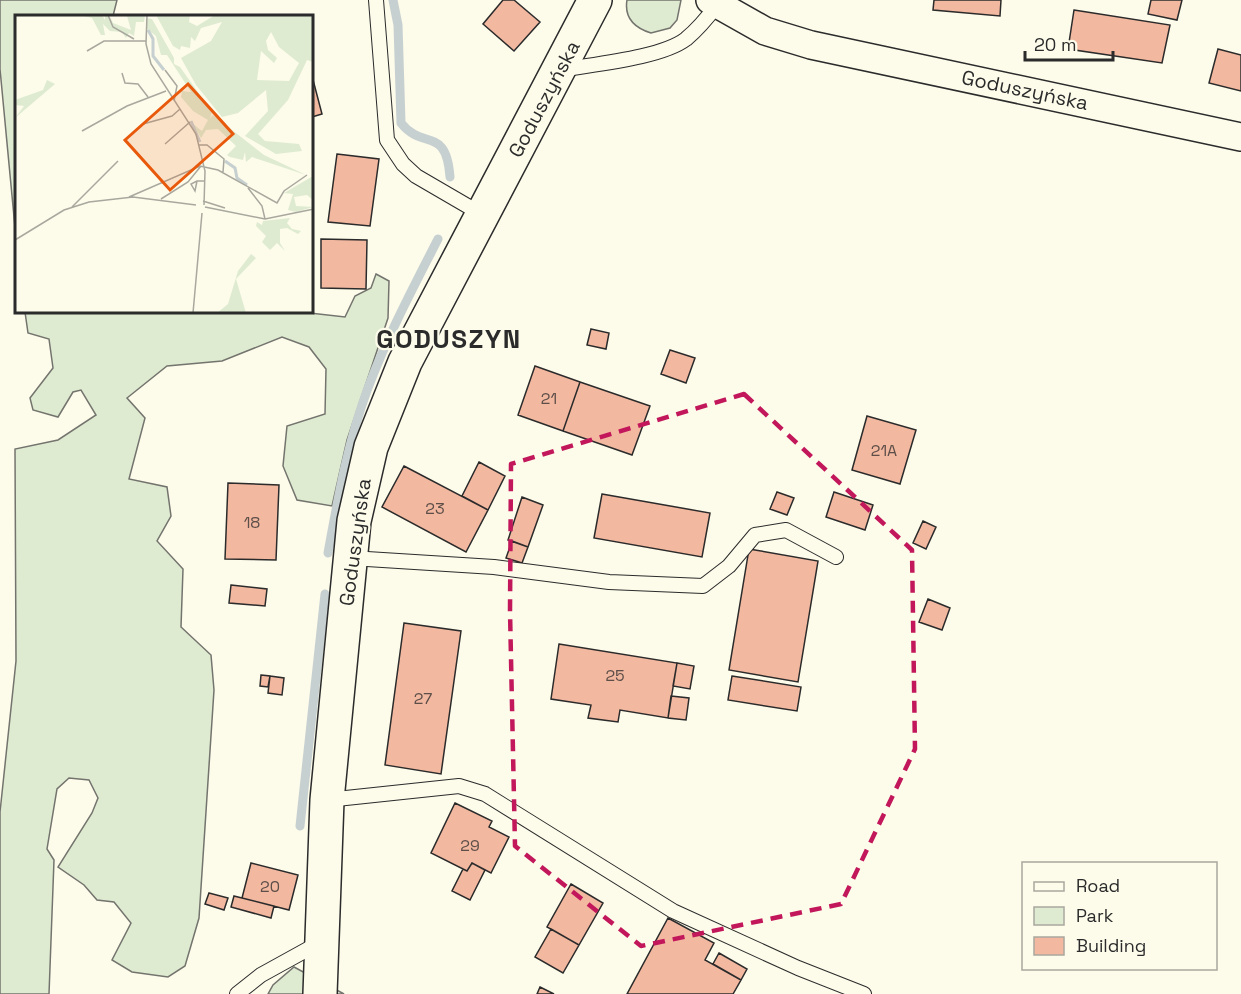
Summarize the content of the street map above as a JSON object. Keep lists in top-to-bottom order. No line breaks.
{"streets":{"street":["Goduszyńska"]},"districts":["GODUSZYN"],"house_numbers":["21","21A","23","18","25","27","29","20"],"legend":["Road","Park","Building"],"scale_bar":"20 m"}
